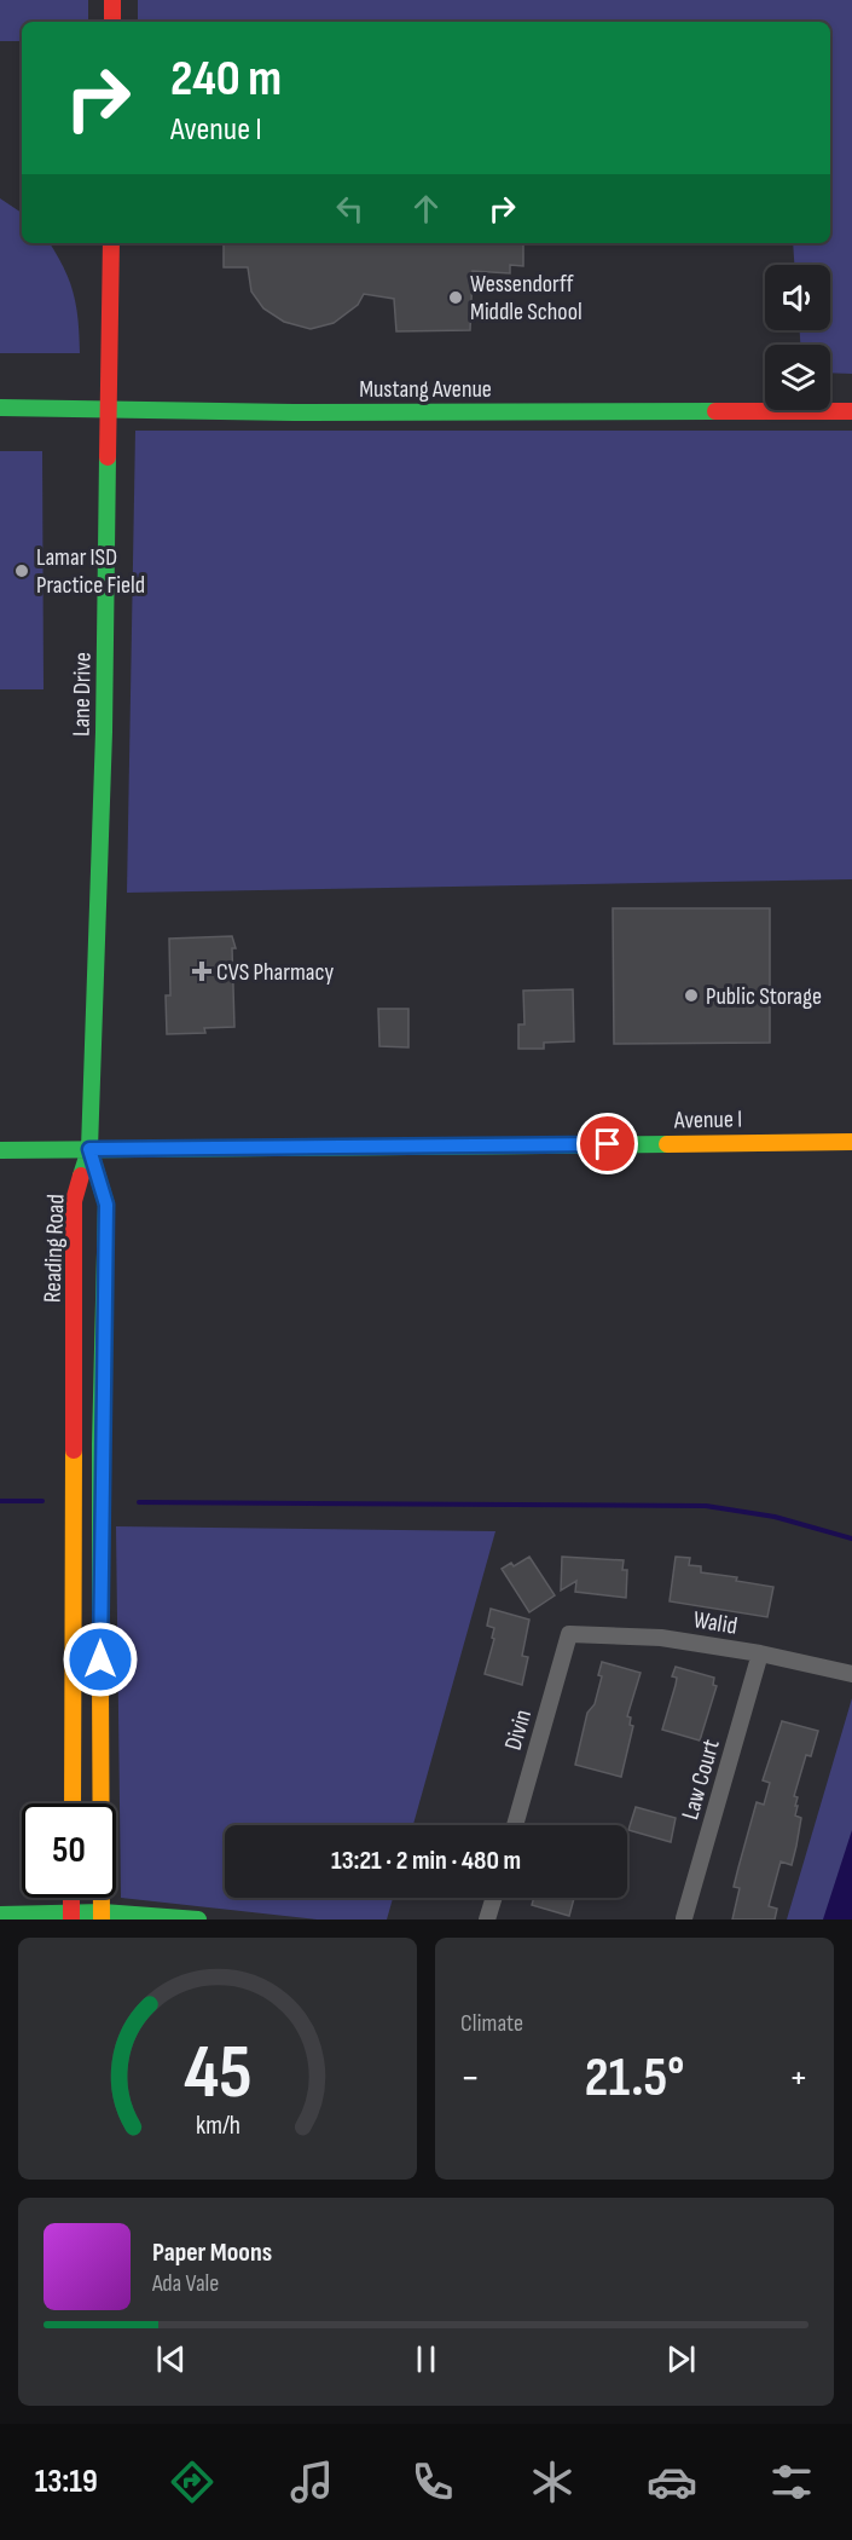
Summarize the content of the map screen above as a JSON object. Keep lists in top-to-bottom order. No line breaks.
{"streets":{"main road":["Mustang Avenue","Lane Drive","Avenue I","Reading Road"],"street":["Walid","Divin","Law Court"]},"crossings":[["Mustang Avenue","Lane Drive"],["Lane Drive","Avenue I"],["Lane Drive","Reading Road"],["Avenue I","Reading Road"],["Walid","Divin"],["Walid","Law Court"]],"places":{"other":["Wessendorff Middle School","Lamar ISD Practice Field","Public Storage"],"health":["CVS Pharmacy"]},"page":{"turn":["240 m","Avenue I"],"limit":"50","trip":"13:21 · 2 min · 480 m","tile":"Climate","heat":["−","21.5°","+"],"song":["Paper Moons","Ada Vale"],"tabs":"13:19","gauge":["45","km/h"]}}
